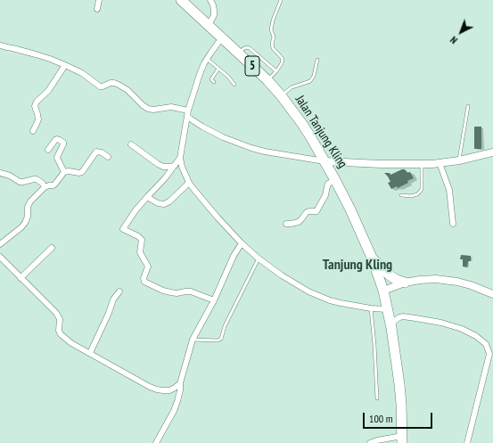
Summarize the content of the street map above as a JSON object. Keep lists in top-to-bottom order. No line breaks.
{"streets":{"highway":["5","Jalan Tanjung Kling"]},"districts":["Tanjung Kling"],"scale_bar":"100 m","north":"bottom left"}
